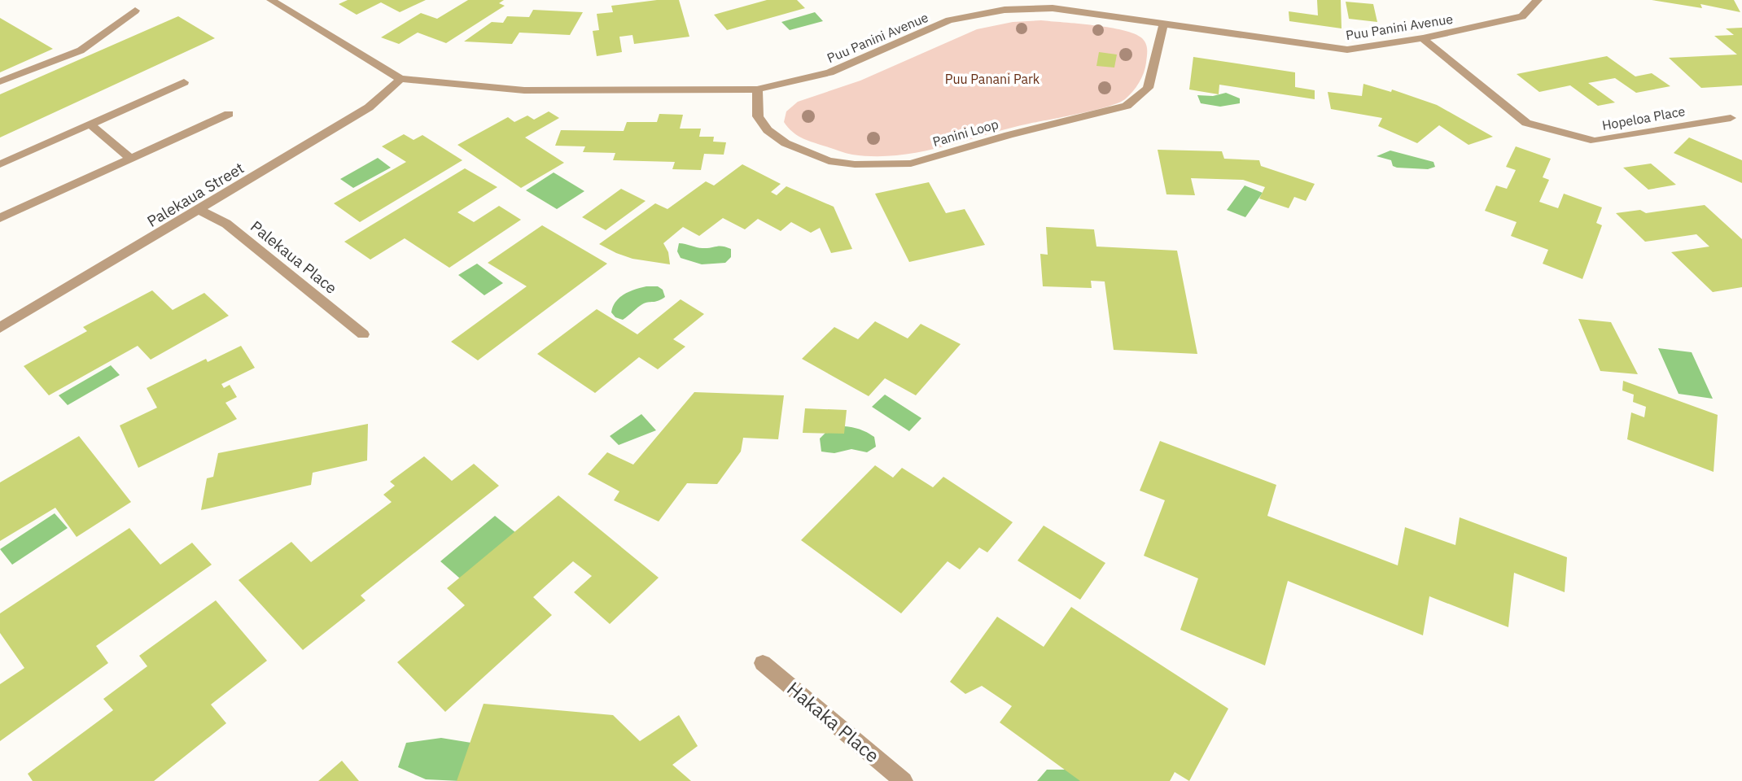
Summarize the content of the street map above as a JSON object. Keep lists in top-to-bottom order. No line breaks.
{"streets":{"street":["Puu Panini Avenue","Hopeloa Place","Panini Loop","Palekaua Street","Palekaua Place","Hakaka Place"]},"crossings":[["Puu Panini Avenue","Hopeloa Place"],["Puu Panini Avenue","Panini Loop"],["Puu Panini Avenue","Palekaua Street"],["Palekaua Street","Palekaua Place"]],"parks":["Puu Panani Park"]}
